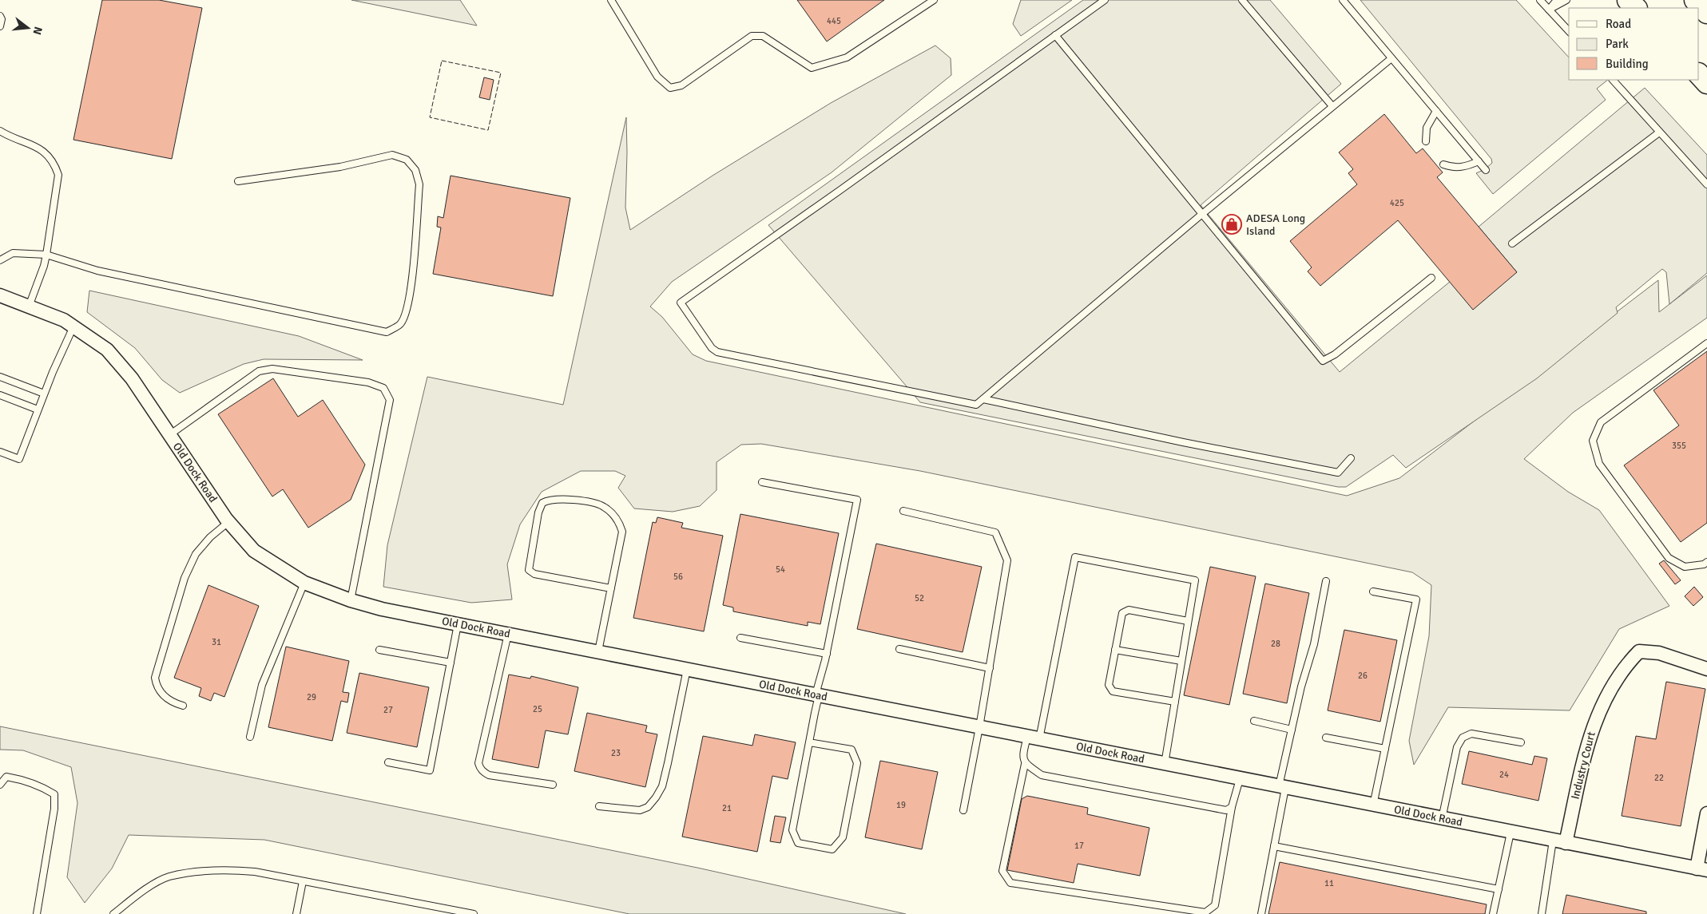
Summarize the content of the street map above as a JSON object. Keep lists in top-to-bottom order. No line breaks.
{"streets":{"street":["Old Dock Road","Industry Court"]},"crossings":[["Old Dock Road","Industry Court"]],"places":{"shop":["ADESA Long Island"]},"house_numbers":["445","425","355","54","56","52","31","28","26","29","25","27","23","24","22","19","21","17","11"],"legend":["Road","Park","Building"],"north":"right"}
